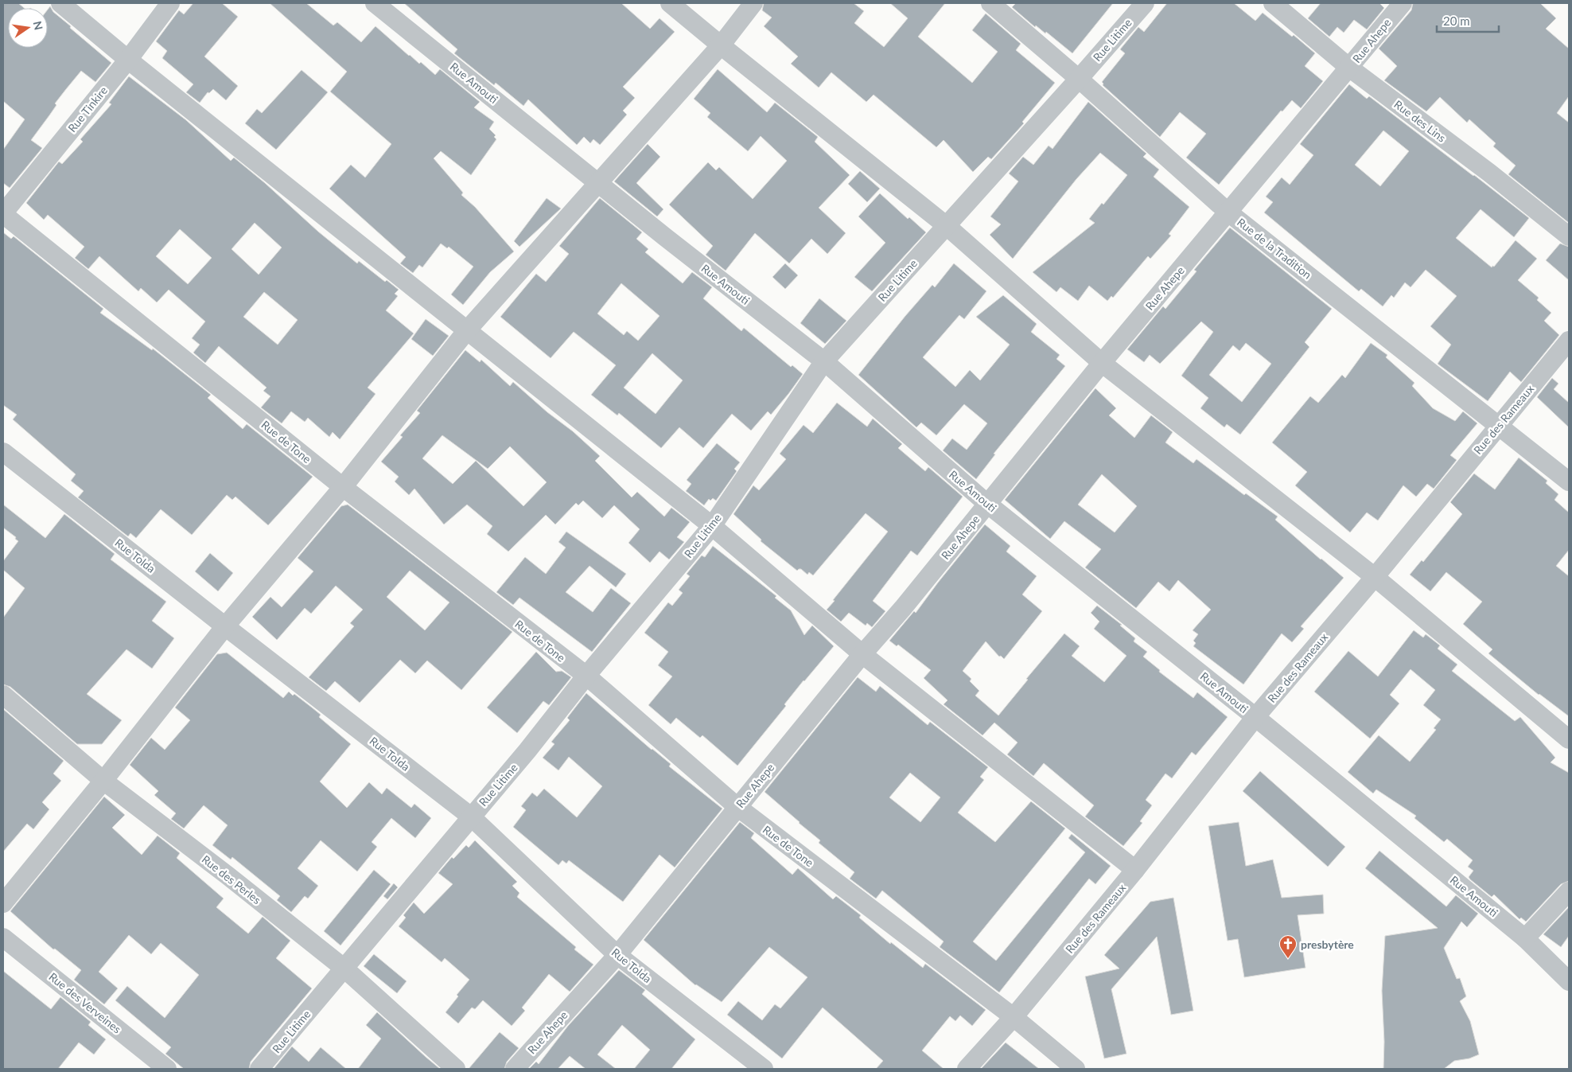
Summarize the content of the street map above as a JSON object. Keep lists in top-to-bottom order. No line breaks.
{"streets":{"street":["Rue Litime","Rue Ahepe","Rue Amouti","Rue Tinkire","Rue des Lins","Rue de la Tradition","Rue des Rameaux","Rue de Tone","Rue Tolda","Rue des Perles","Rue des Verveines"]},"crossings":[["Rue Litime","Rue Amouti"],["Rue Litime","Rue de la Tradition"],["Rue Litime","Rue de Tone"],["Rue Litime","Rue Tolda"],["Rue Litime","Rue des Perles"],["Rue Ahepe","Rue Amouti"],["Rue Ahepe","Rue des Lins"],["Rue Ahepe","Rue de la Tradition"],["Rue Ahepe","Rue de Tone"],["Rue Ahepe","Rue Tolda"],["Rue Amouti","Rue des Rameaux"],["Rue Tinkire","Rue de Tone"],["Rue de la Tradition","Rue des Rameaux"],["Rue des Rameaux","Rue de Tone"]],"places":{"church":["presbytère"]},"scale_bar":"20 m","north":"right"}
